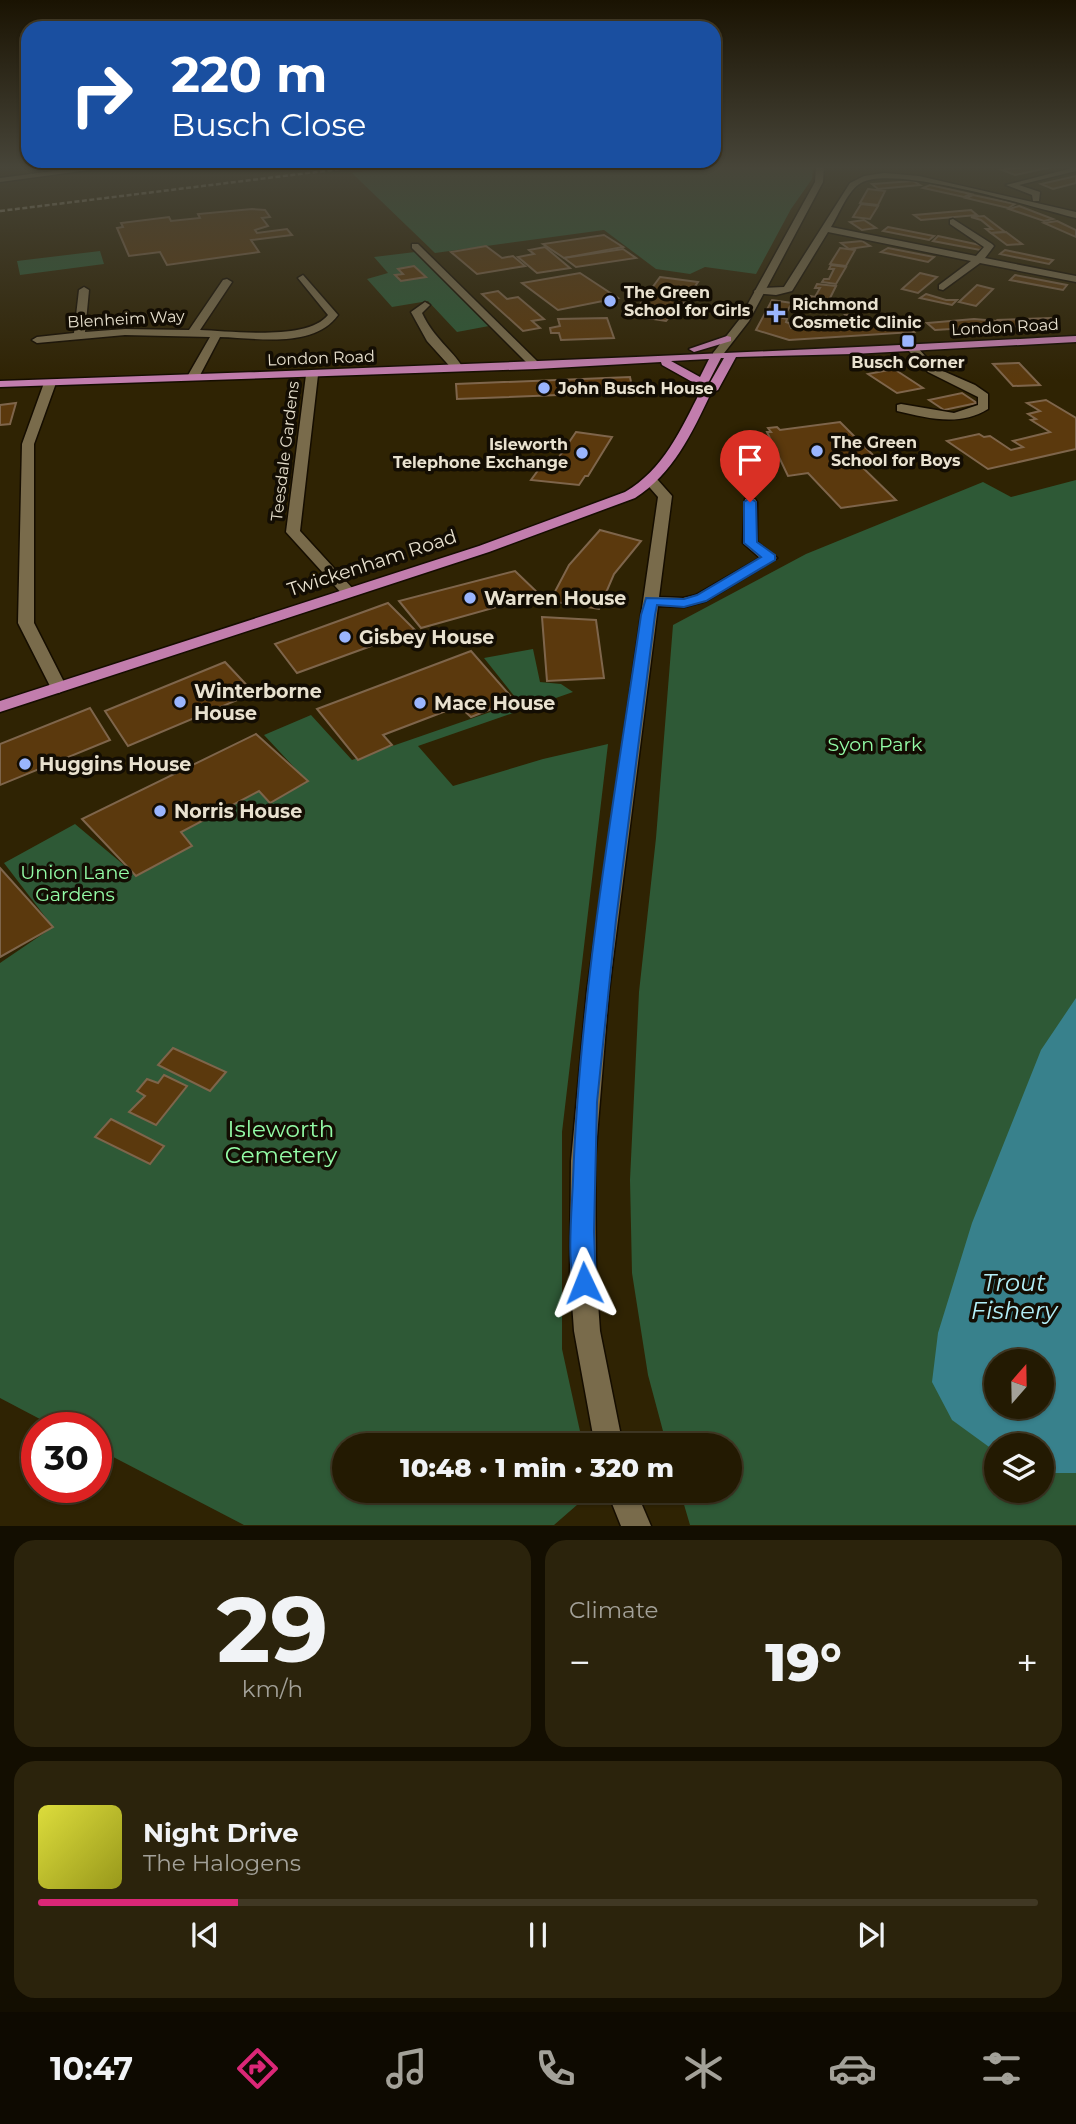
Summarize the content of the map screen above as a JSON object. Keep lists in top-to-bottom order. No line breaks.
{"streets":{"main road":["London Road","Twickenham Road"],"street":["Blenheim Way","Teesdale Gardens"]},"crossings":[["London Road","Teesdale Gardens"],["London Road","Twickenham Road"],["Teesdale Gardens","Twickenham Road"]],"water":["Trout Fishery"],"parks":["Syon Park","Union Lane Gardens","Isleworth Cemetery"],"places":{"other":["The Green School for Girls","John Busch House","The Green School for Boys","Isleworth Telephone Exchange","Warren House","Gisbey House","Winterborne House","Mace House","Huggins House","Norris House"],"health":["Richmond Cosmetic Clinic"],"transit":["Busch Corner"]},"north":"top","page":{"turn":["220 m","Busch Close"],"limit":"30","trip":"10:48 · 1 min · 320 m","tile":[["29","km/h"],"Climate"],"heat":["−","19°","+"],"song":["Night Drive","The Halogens"],"tabs":"10:47"}}
